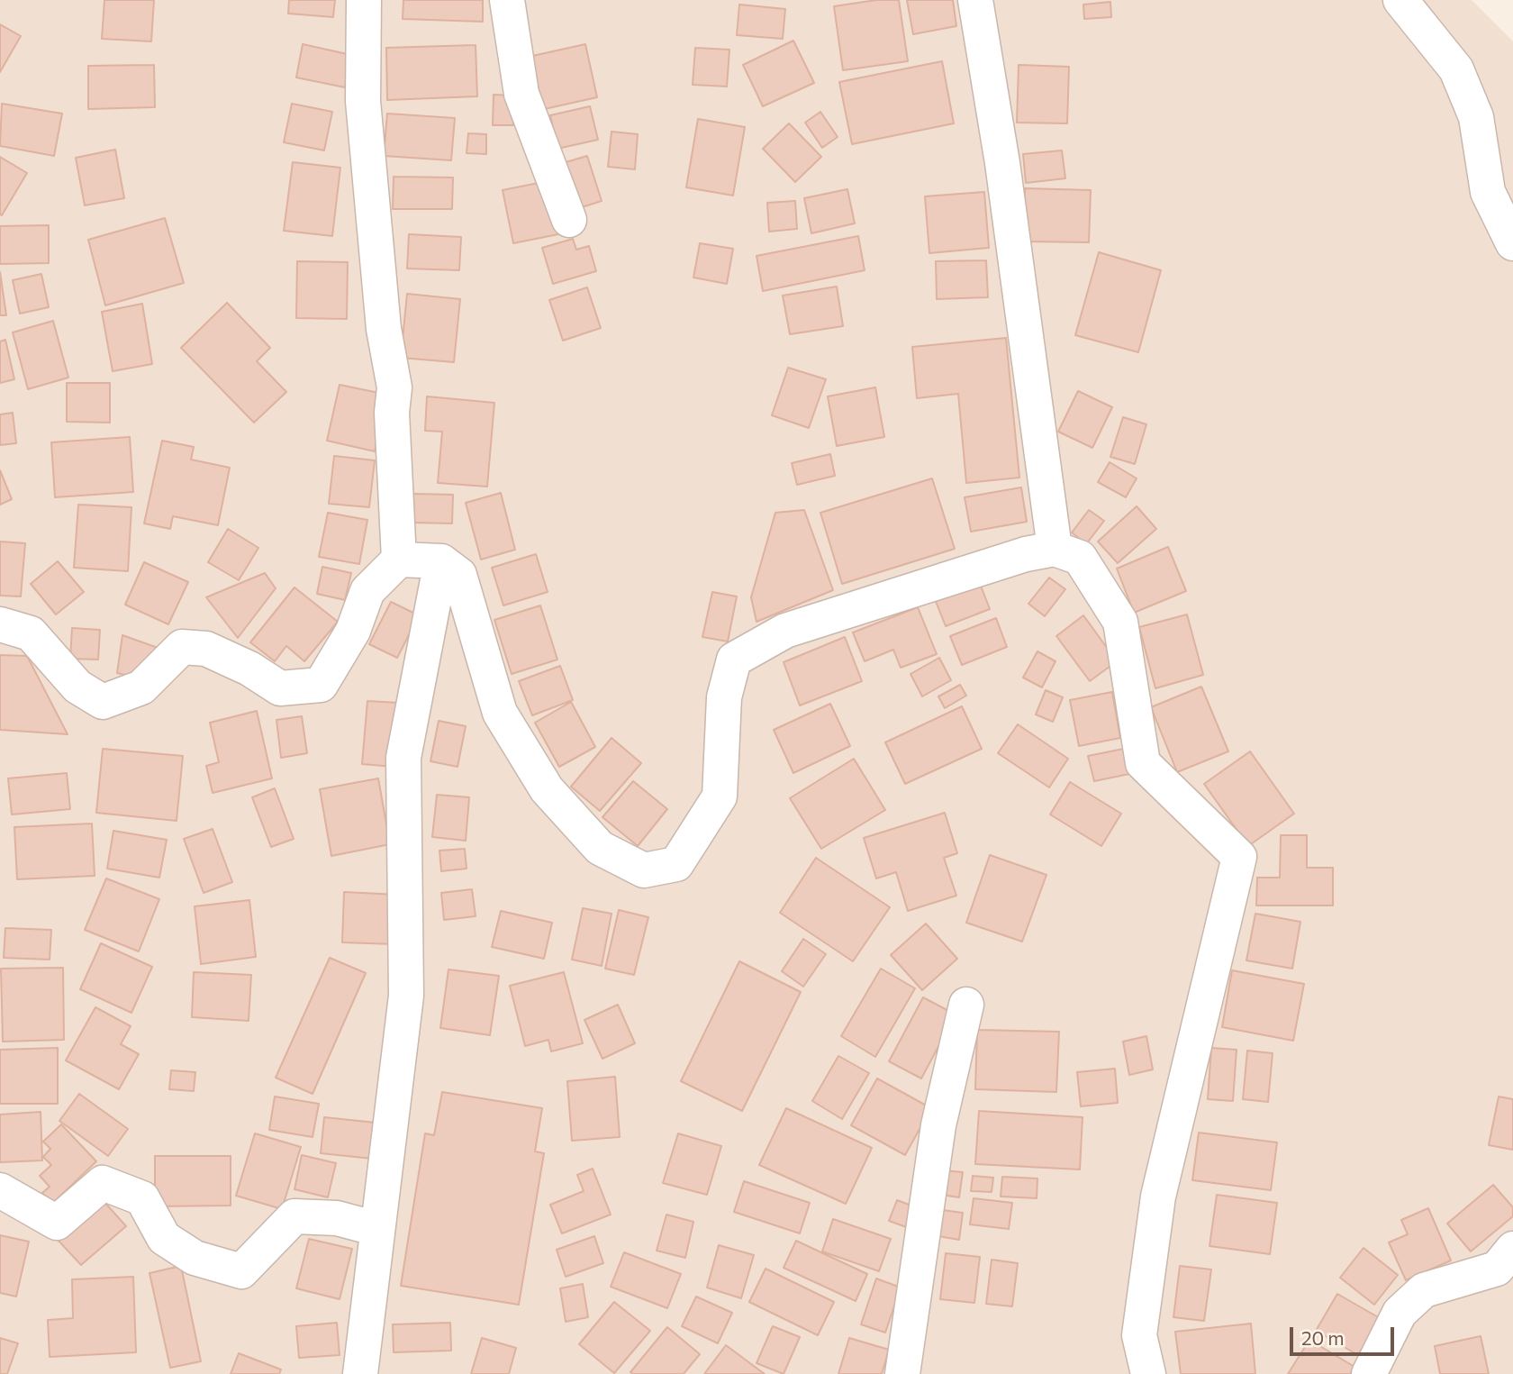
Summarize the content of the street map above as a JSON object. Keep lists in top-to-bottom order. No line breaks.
{"scale_bar":"20 m"}
